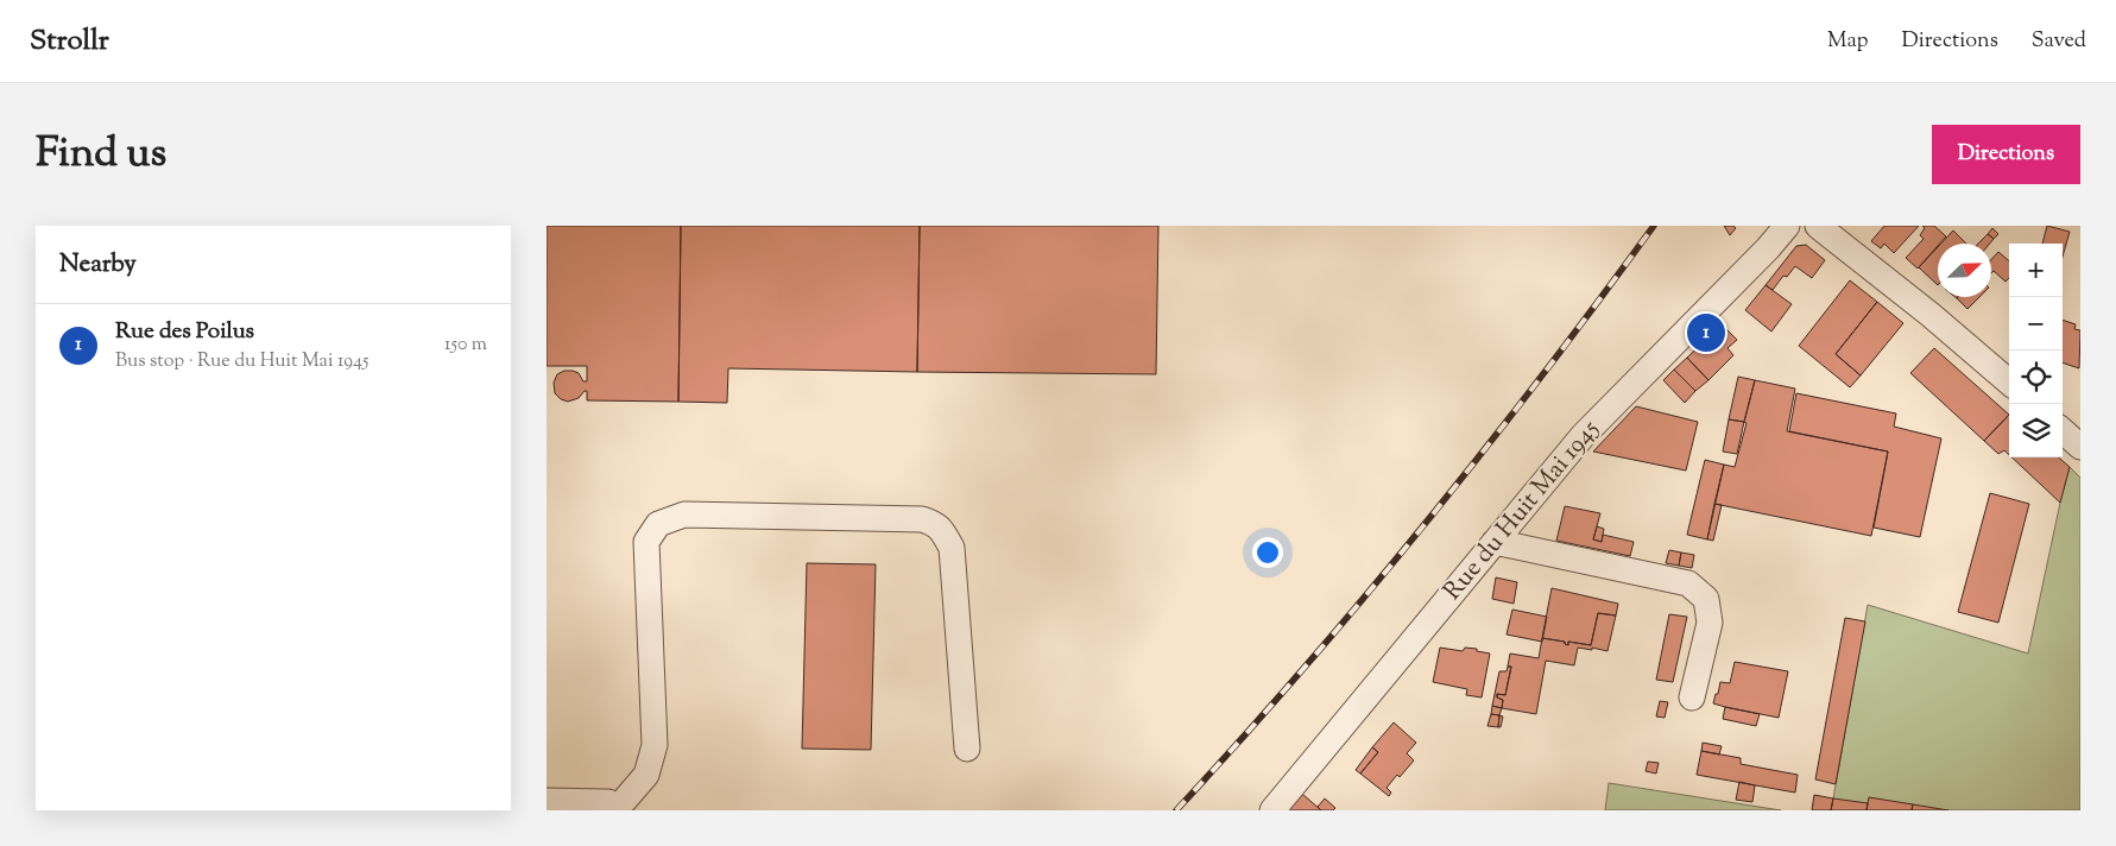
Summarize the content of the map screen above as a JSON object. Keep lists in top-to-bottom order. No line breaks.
{"streets":{"street":["Rue du Huit Mai 1945"]},"north":"top right","page":{"header":"Strollr","nav":["Map","Directions","Saved"],"title":"Find us","buttons":"Directions","heading":"Nearby","map_buttons":["+","−"],"list":[{"mark":"1","name":"Rue des Poilus","note":"Bus stop · Rue du Huit Mai 1945","value":"150 m"}],"pins":"1"}}
